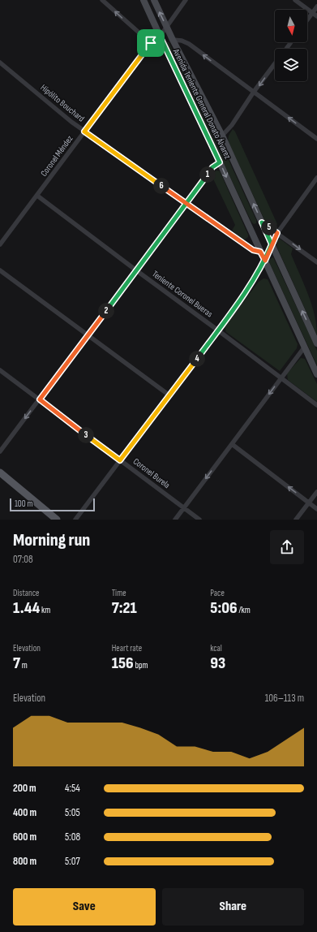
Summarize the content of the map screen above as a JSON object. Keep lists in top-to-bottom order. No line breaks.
{"streets":{"main road":["Avenida Teniente General Donato Álvarez"],"street":["Hipólito Bouchard","Coronel Méndez","Teniente Coronel Bueras","Coronel Burela"]},"crossings":[["Hipólito Bouchard","Avenida Teniente General Donato Álvarez"],["Hipólito Bouchard","Coronel Méndez"],["Avenida Teniente General Donato Álvarez","Coronel Méndez"],["Coronel Méndez","Teniente Coronel Bueras"]],"scale_bar":"100 m","north":"bottom","page":{"pins":["1","6","5","2","4","3"],"scale":"100 m","heading":["Morning run","07:08"],"stats":[["Distance","1.44 km"],["Time","7:21"],["Pace","5:06 /km"],["Elevation","7 m"],["Heart rate","156 bpm"],["kcal","93"]],"chart":["Elevation","106–113 m"],"list":[{"name":"200 m","note":"4:54"},{"name":"400 m","note":"5:05"},{"name":"600 m","note":"5:08"},{"name":"800 m","note":"5:07"}],"buttons":["Save","Share"]}}
